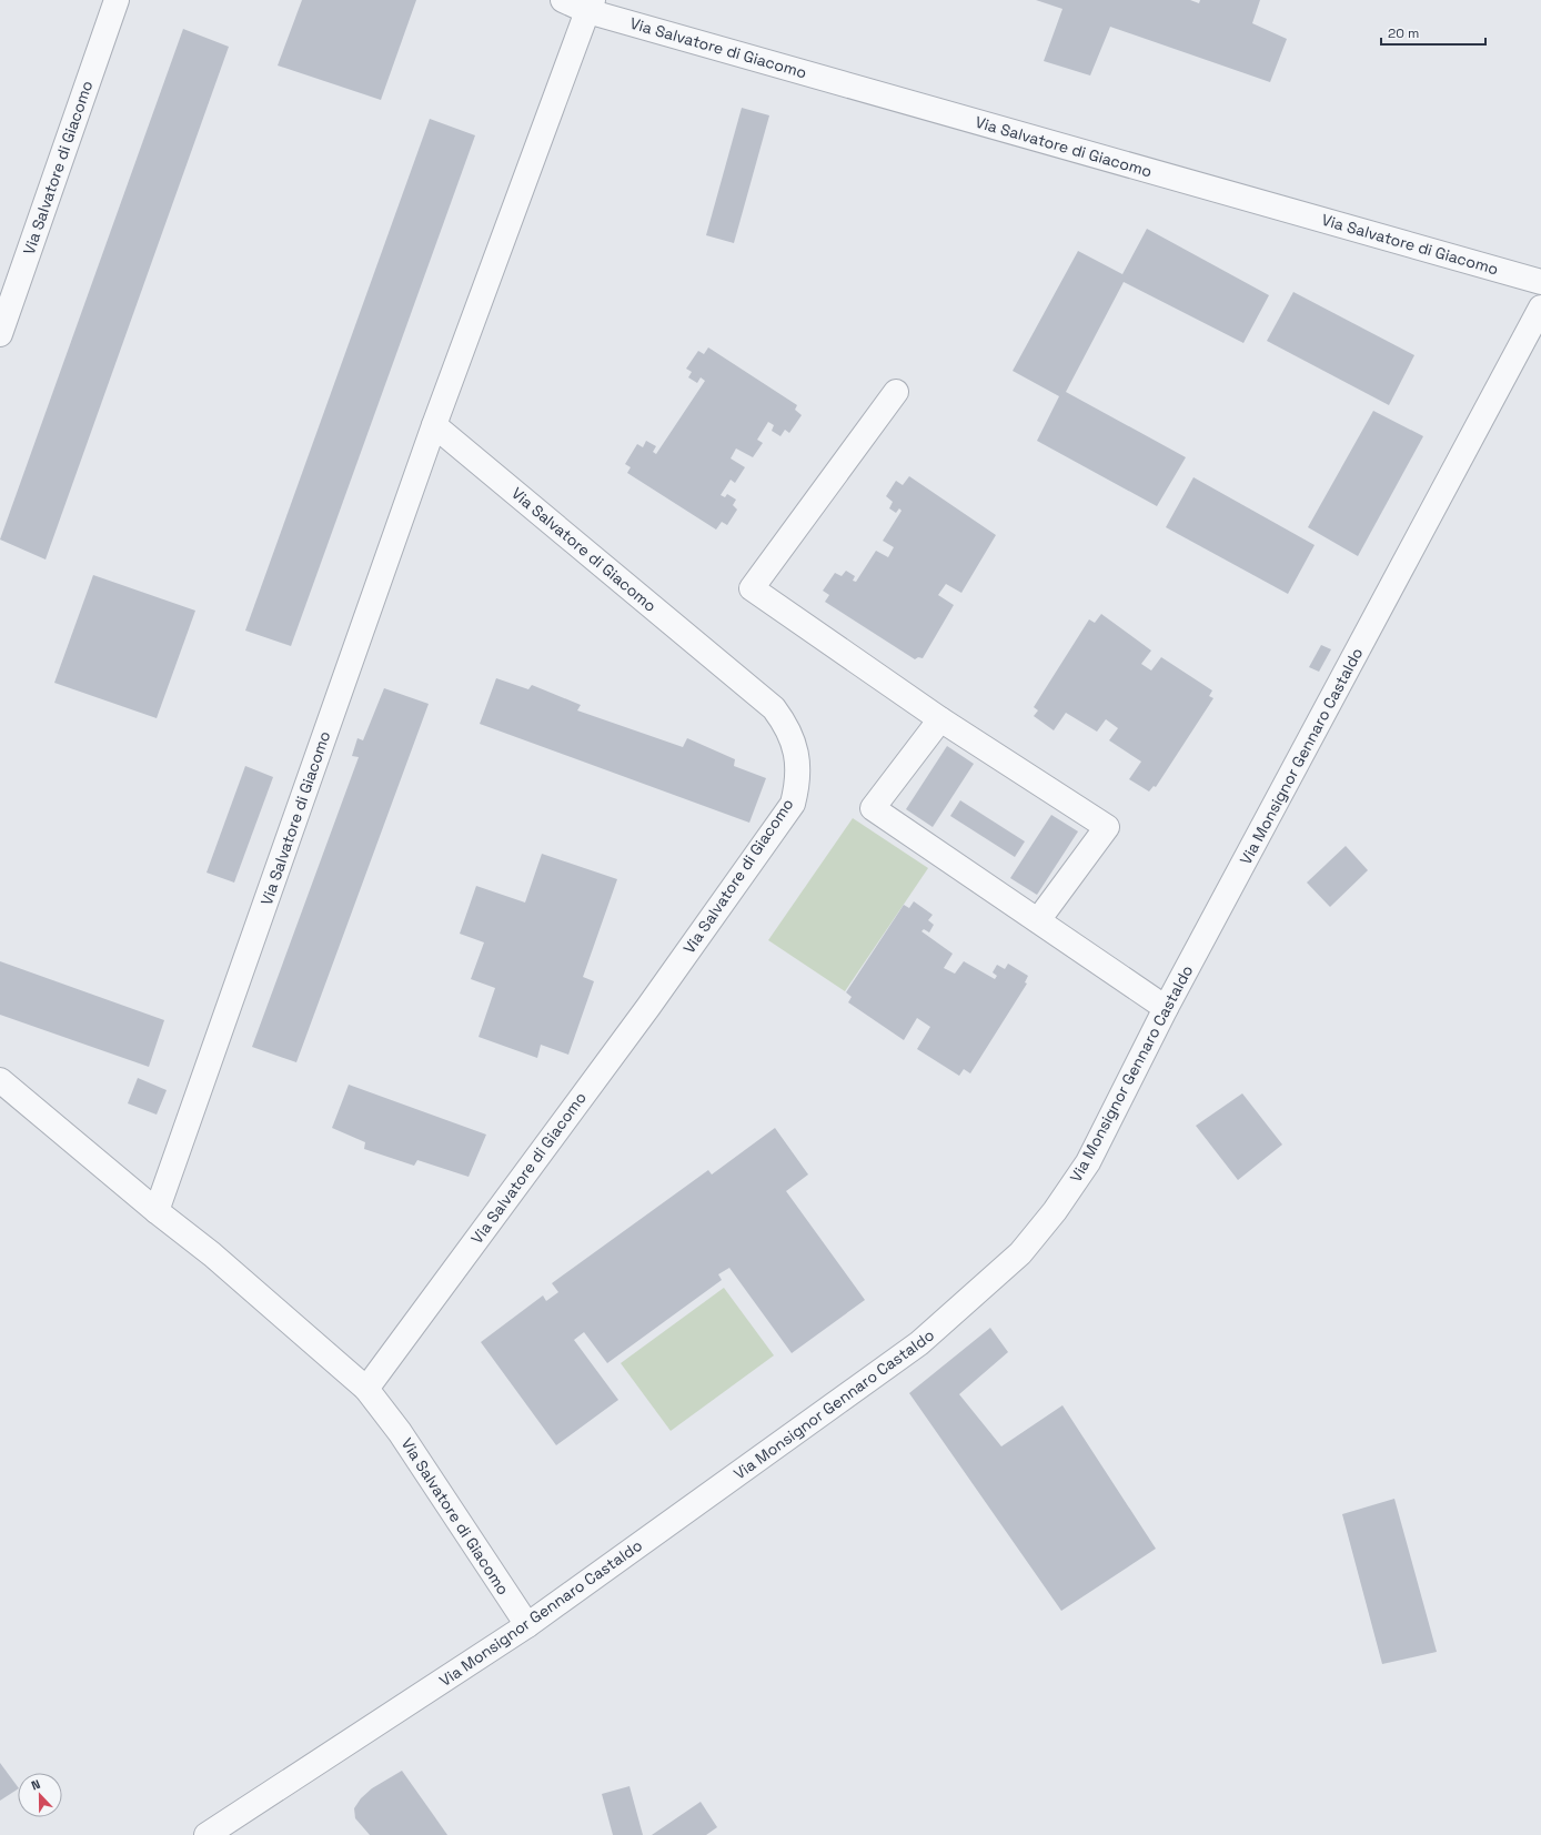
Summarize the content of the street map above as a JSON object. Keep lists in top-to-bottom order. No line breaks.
{"streets":{"street":["Via Salvatore di Giacomo","Via Monsignor Gennaro Castaldo"]},"crossings":[["Via Salvatore di Giacomo","Via Monsignor Gennaro Castaldo"]],"scale_bar":"20 m","north":"top"}
